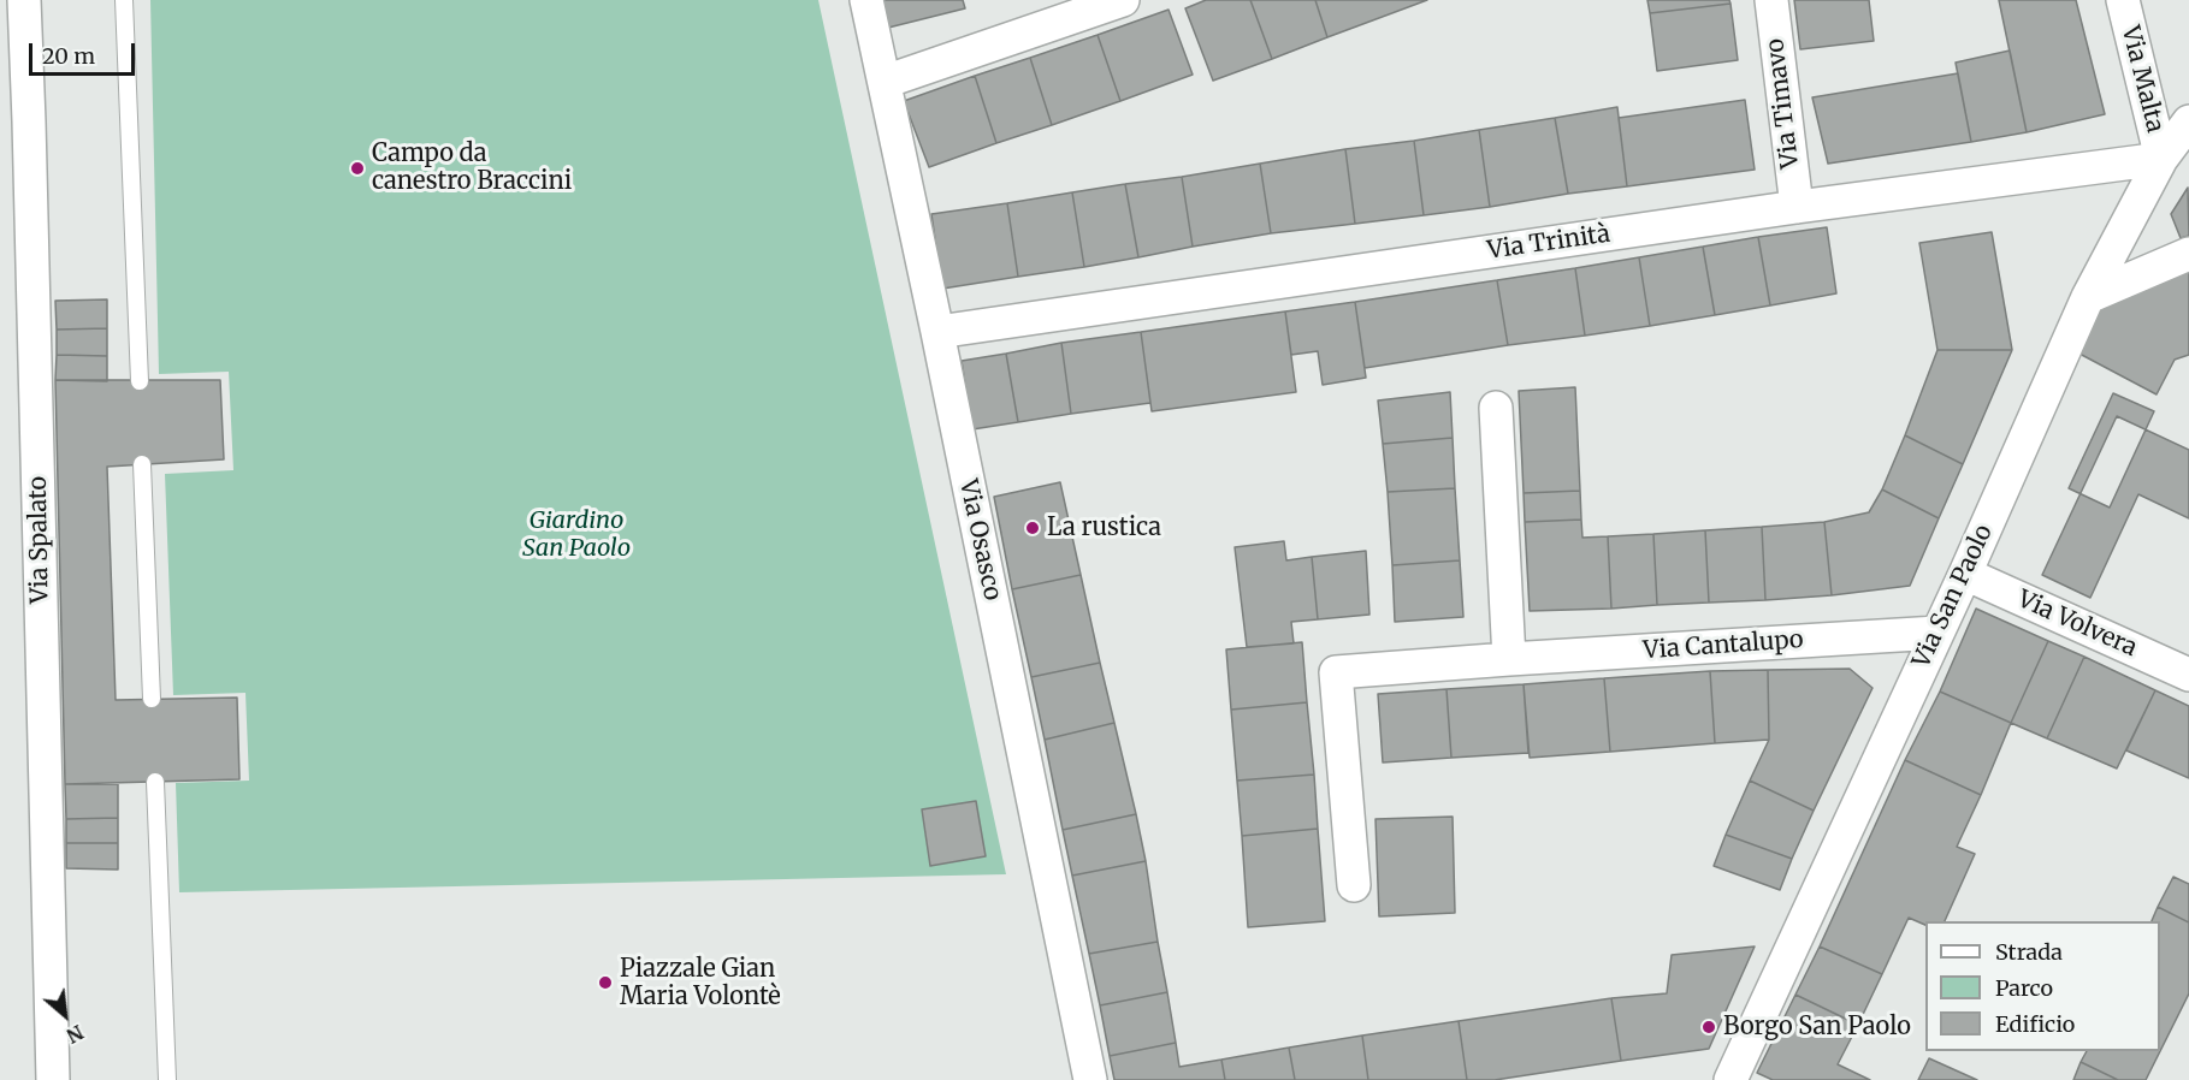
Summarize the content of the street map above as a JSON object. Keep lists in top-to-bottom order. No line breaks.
{"streets":{"street":["Via Malta","Via Timavo","Via Trinità","Via Spalato","Via Osasco","Via San Paolo","Via Volvera","Via Cantalupo"]},"crossings":[["Via Malta","Via Trinità"],["Via Malta","Via San Paolo"],["Via Timavo","Via Trinità"],["Via Trinità","Via Osasco"],["Via Trinità","Via San Paolo"],["Via San Paolo","Via Volvera"],["Via San Paolo","Via Cantalupo"]],"parks":["Giardino San Paolo"],"places":["Campo da canestro Braccini","La rustica","Piazzale Gian Maria Volontè","Borgo San Paolo"],"legend":["Strada","Parco","Edificio"],"scale_bar":"20 m","north":"bottom right"}
